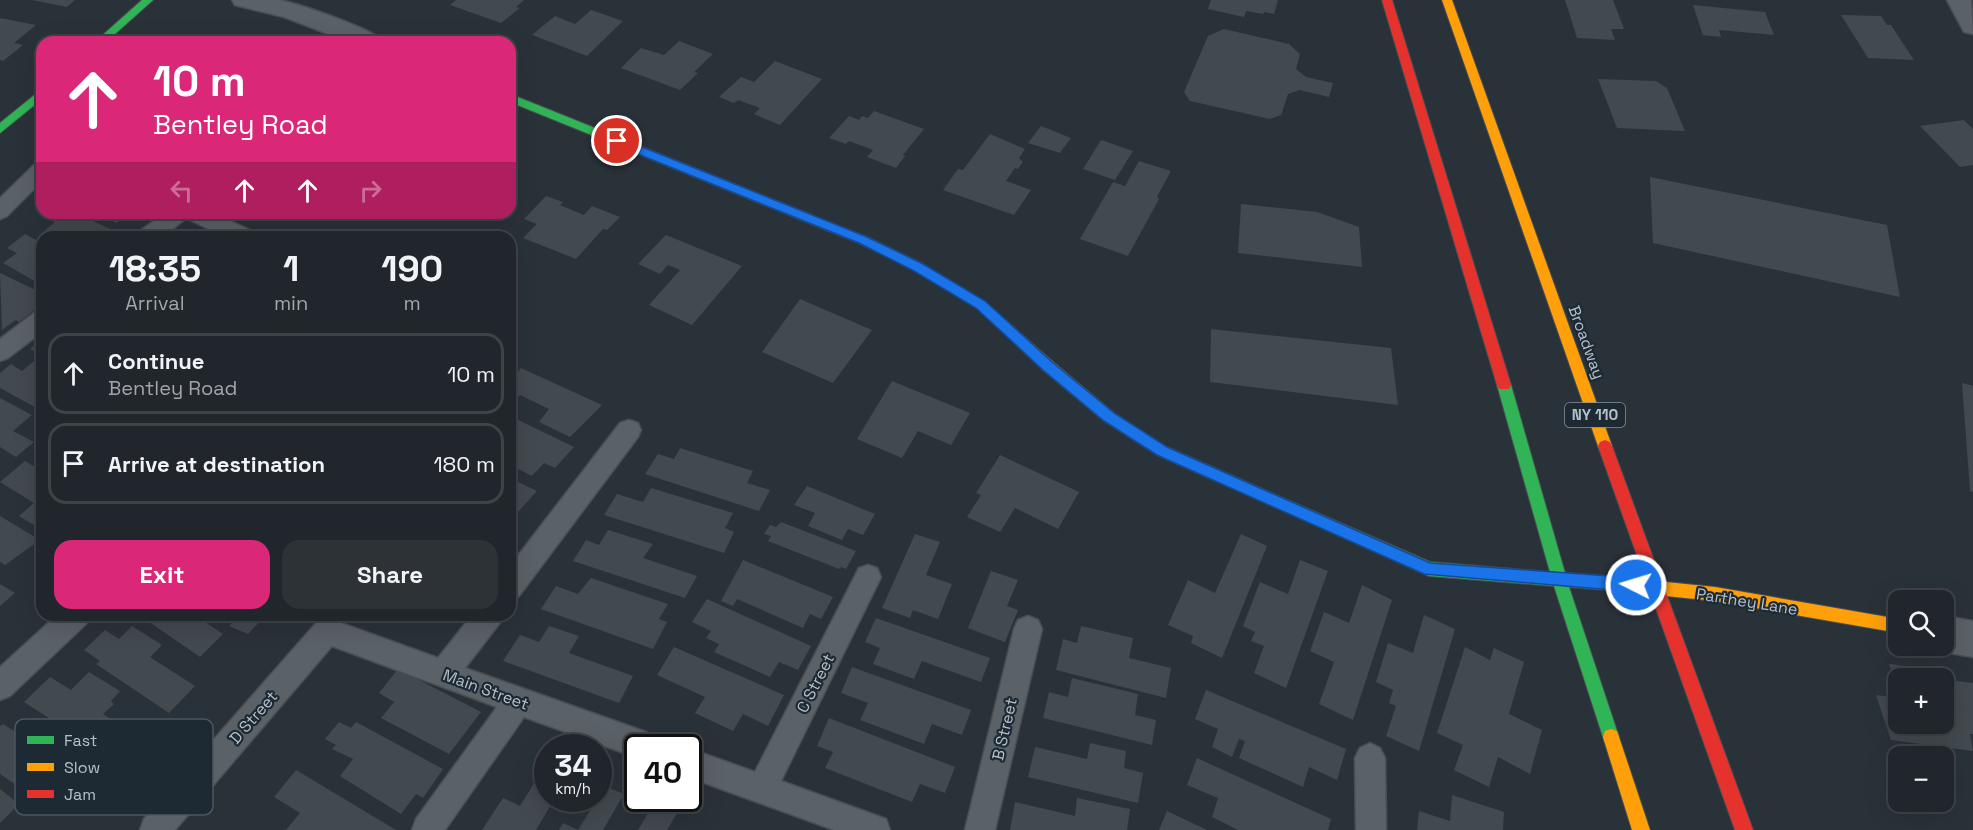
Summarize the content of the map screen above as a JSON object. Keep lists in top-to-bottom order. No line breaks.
{"streets":{"main road":["Broadway","NY 110","Parthey Lane"],"lane":["C Street","Main Street","D Street","B Street"]},"crossings":[["Broadway","Parthey Lane"],["Main Street","D Street"]],"legend":["Fast","Slow","Jam"],"page":{"turn":["10 m","Bentley Road"],"eta":["18:35","Arrival","1","min","190","m"],"list":[{"name":"Continue","note":"Bentley Road","value":"10 m"},{"name":"Arrive at destination","value":"180 m"}],"buttons":["Exit","Share"],"map_buttons":["+","−"],"speed":"34 km/h","limit":"40"}}
